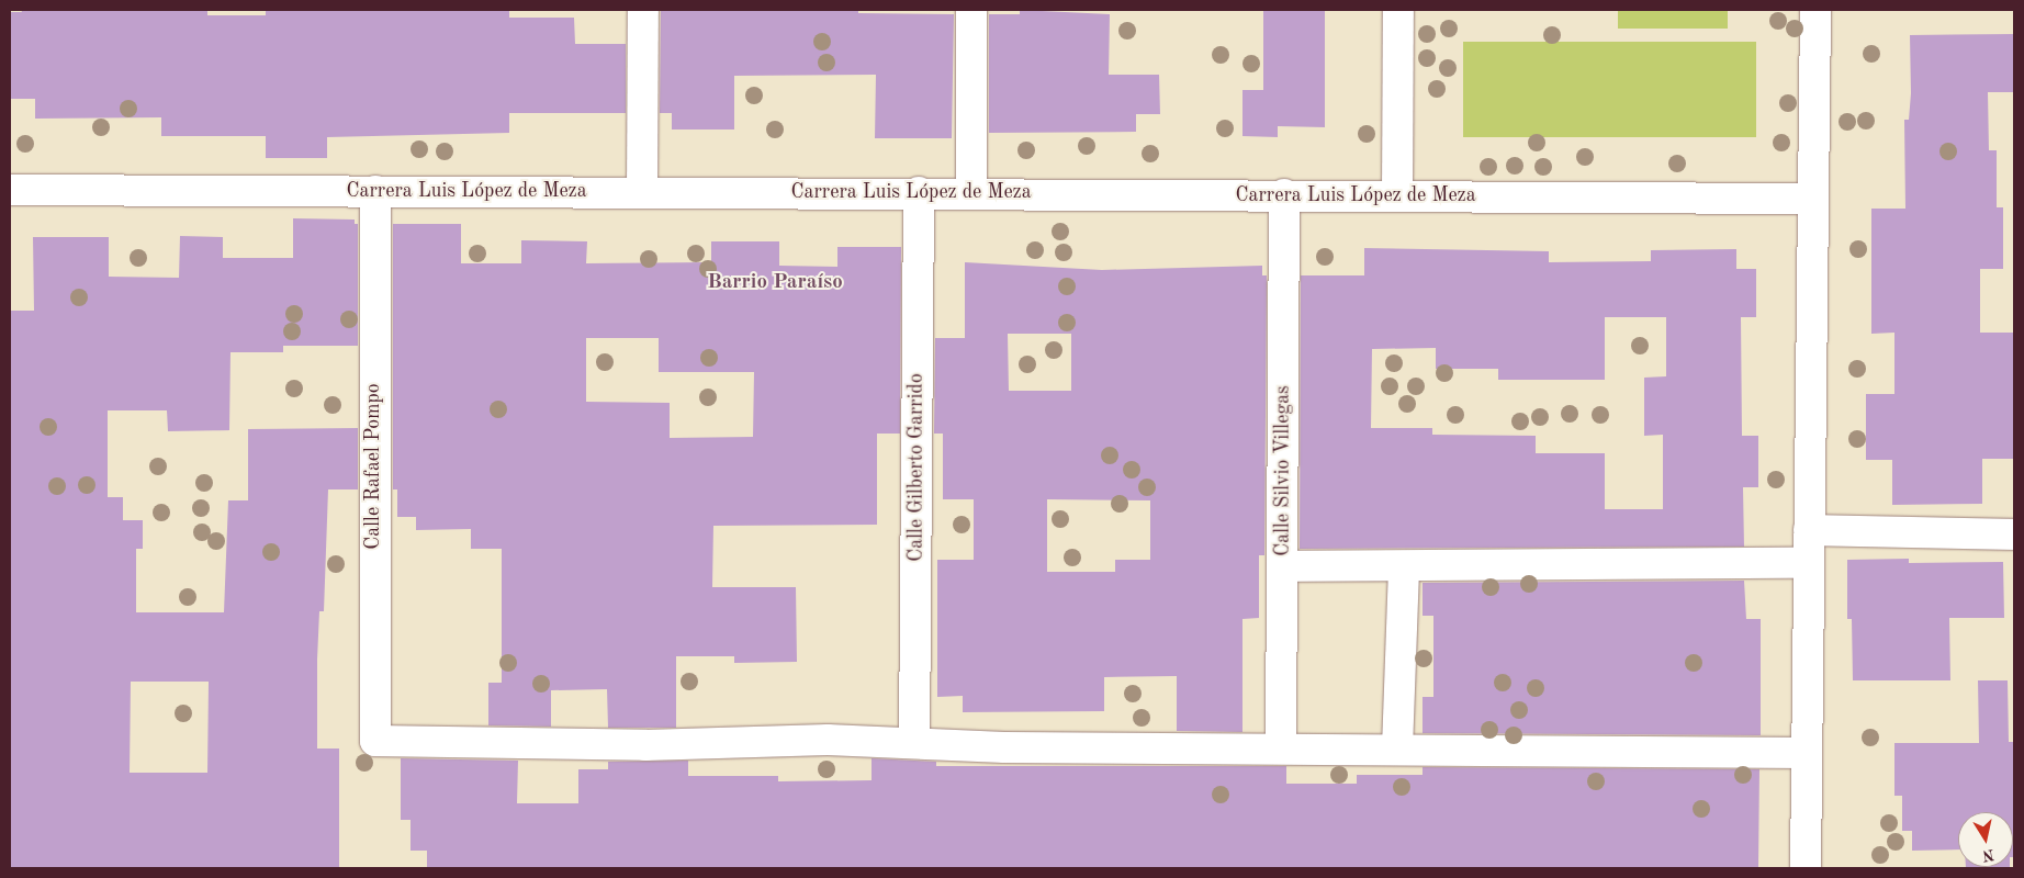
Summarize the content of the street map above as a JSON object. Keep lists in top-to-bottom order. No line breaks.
{"streets":{"street":["Carrera Luis López de Meza","Calle Rafael Pompo","Calle Gilberto Garrido","Calle Silvio Villegas"]},"crossings":[["Carrera Luis López de Meza","Calle Rafael Pompo"],["Carrera Luis López de Meza","Calle Gilberto Garrido"],["Carrera Luis López de Meza","Calle Silvio Villegas"],["Calle Rafael Pompo","Calle Gilberto Garrido"]],"districts":["Barrio Paraíso"],"north":"bottom"}
